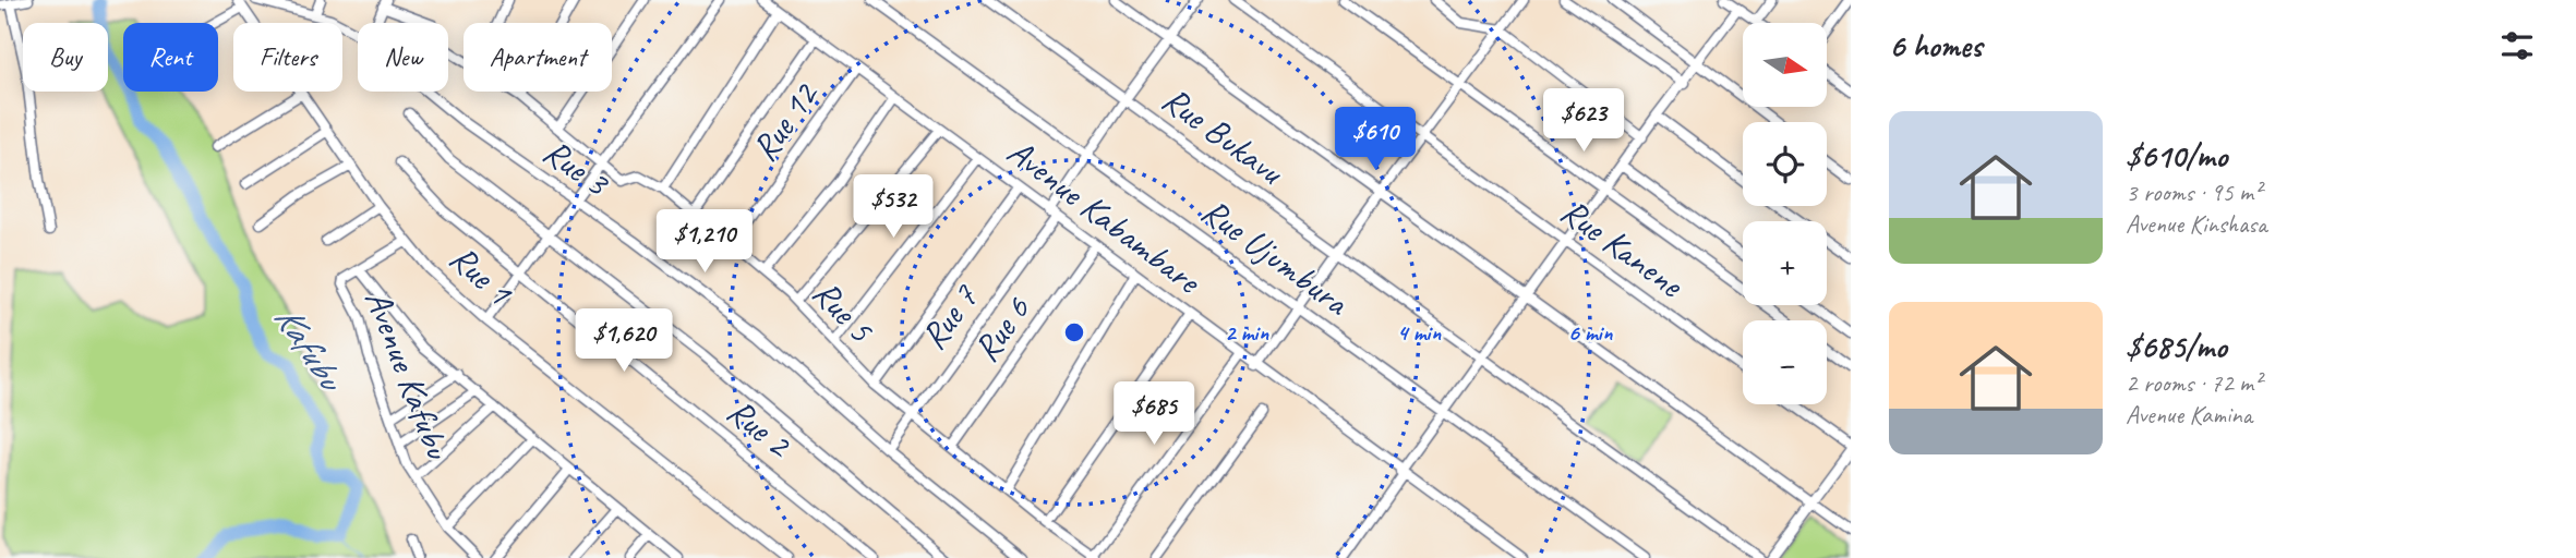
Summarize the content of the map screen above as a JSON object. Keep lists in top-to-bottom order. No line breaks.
{"streets":{"street":["Rue 12","Rue Bukavu","Rue 3","Avenue Kabambare","Rue Kanene","Rue Ujumbura","Rue 1","Rue 5","Rue 7","Rue 6","Avenue Kafubu","Rue 2"]},"crossings":[["Rue 12","Avenue Kabambare"],["Rue 12","Rue 5"],["Rue Bukavu","Rue 7"],["Rue 3","Rue 7"],["Avenue Kabambare","Rue 7"],["Avenue Kabambare","Rue 6"],["Rue Ujumbura","Rue 7"],["Rue 5","Rue 7"],["Rue 5","Rue 6"]],"water":["Kafubu"],"north":"right","page":{"heading":"6 homes","map_buttons":["+","−"],"chip":["Buy","Rent","Filters","New","Apartment"],"price":["$623","$610","$532","$1,210","$1,620","$685"],"list":[{"name":"$610/mo","note":"3 rooms · 95 m² · Avenue Kinshasa"},{"name":"$685/mo","note":"2 rooms · 72 m² · Avenue Kamina"}]},"rings":["2 min","4 min","6 min"]}
